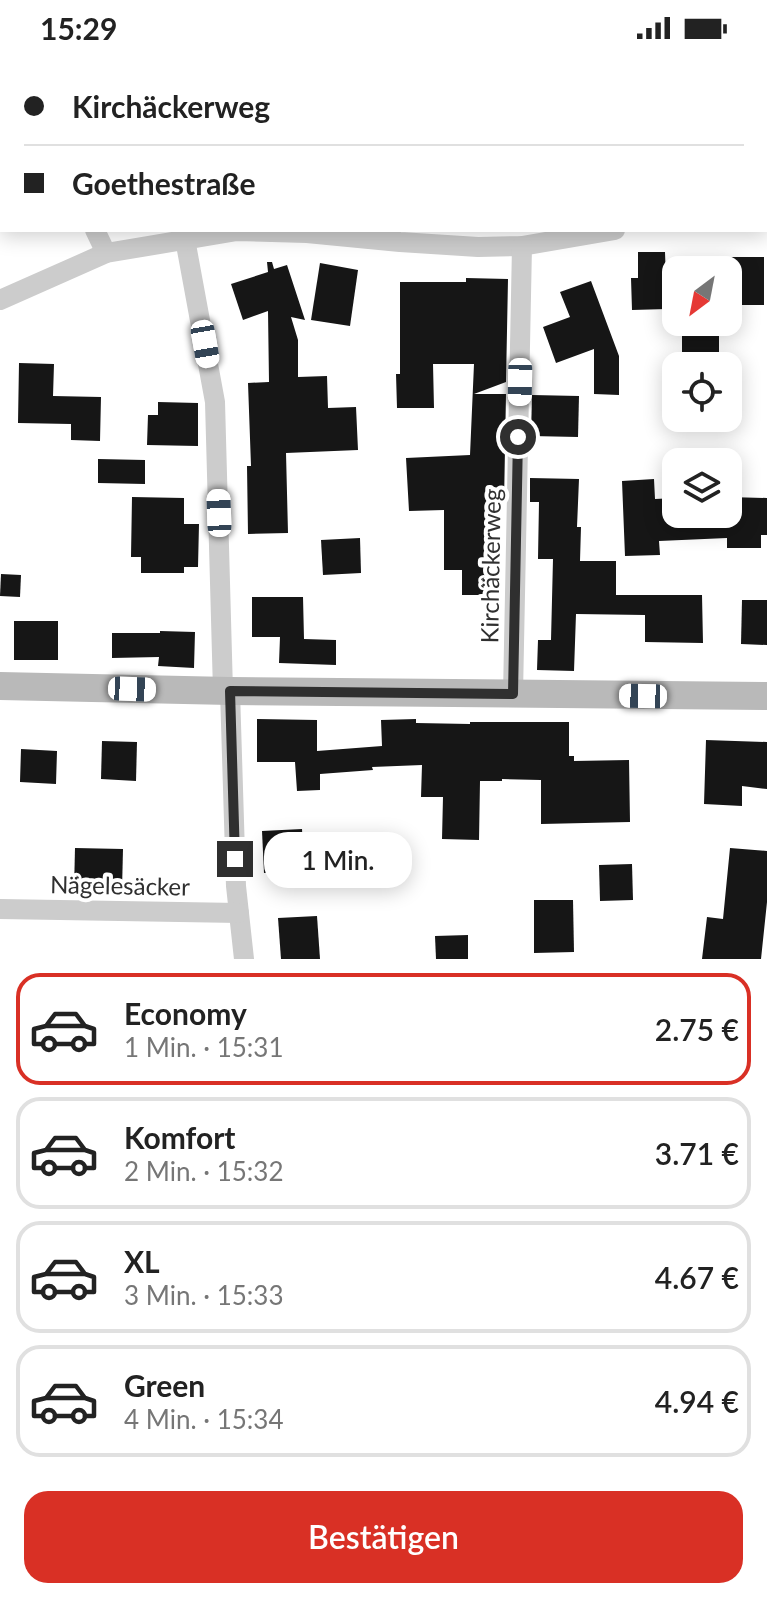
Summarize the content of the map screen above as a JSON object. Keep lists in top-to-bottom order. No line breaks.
{"streets":{"street":["Kirchäckerweg","Nägelesäcker"]},"north":"bottom left","page":{"status":"15:29","banner":["Kirchäckerweg","Goethestraße"],"bubble":"1 Min.","list":[{"name":"Economy","note":"1 Min. · 15:31","value":"2.75 €"},{"name":"Komfort","note":"2 Min. · 15:32","value":"3.71 €"},{"name":"XL","note":"3 Min. · 15:33","value":"4.67 €"},{"name":"Green","note":"4 Min. · 15:34","value":"4.94 €"}],"buttons":"Bestätigen"}}
